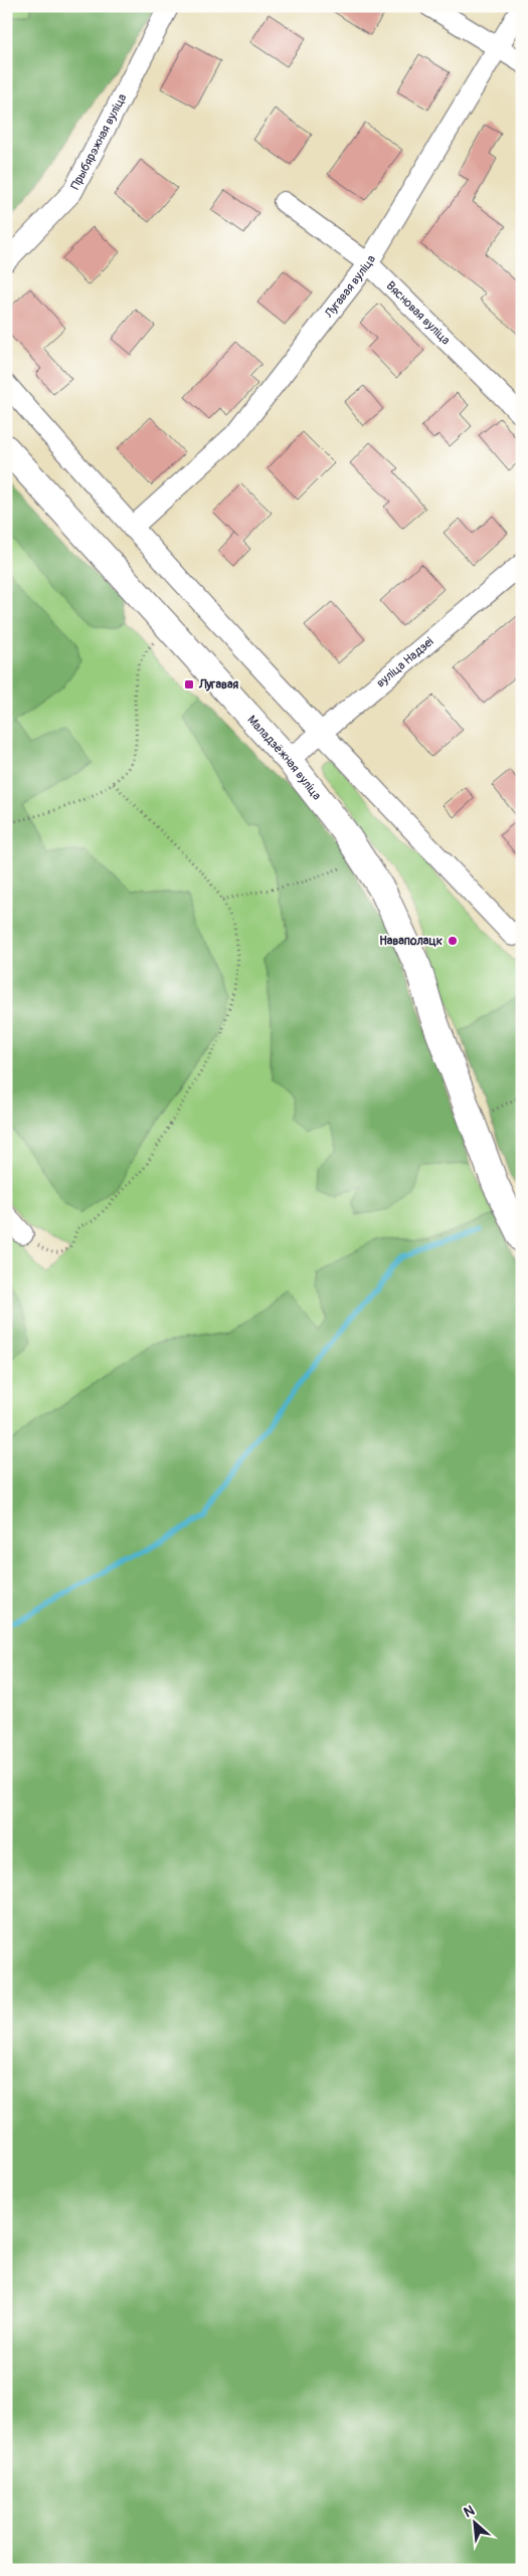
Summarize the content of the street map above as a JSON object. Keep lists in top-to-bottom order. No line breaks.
{"streets":{"main road":["Маладзёжная вуліца"],"street":["Прыбярэжная вуліца","Лугавая вуліца","Вясновая вуліца","вуліца Надзеі"]},"crossings":[["Лугавая вуліца","Вясновая вуліца"],["вуліца Надзеі","Маладзёжная вуліца"]],"places":{"transit":["Лугавая"],"other":["Наваполацк"]},"north":"top left"}
